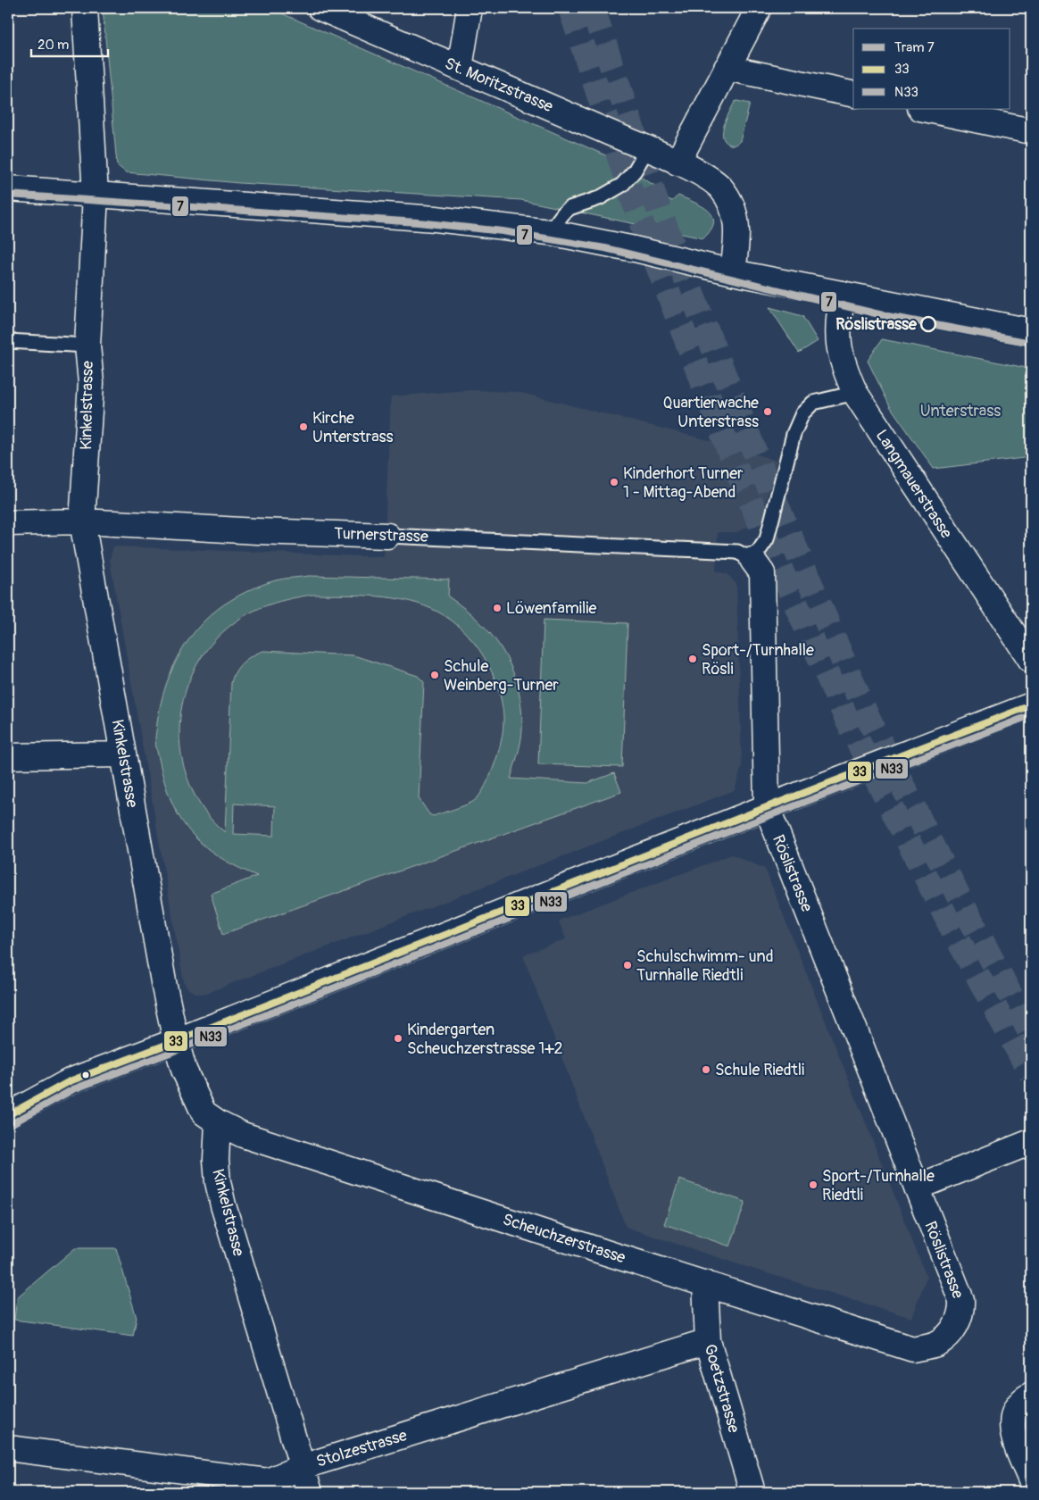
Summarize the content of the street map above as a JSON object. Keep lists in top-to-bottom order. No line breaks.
{"streets":{"street":["St. Moritzstrasse","Kinkelstrasse","Langmauerstrasse","Turnerstrasse","Röslistrasse","Scheuchzerstrasse","Goetzstrasse","Stolzestrasse"]},"crossings":[["Kinkelstrasse","Turnerstrasse"],["Kinkelstrasse","Scheuchzerstrasse"],["Kinkelstrasse","Stolzestrasse"],["Turnerstrasse","Röslistrasse"],["Röslistrasse","Scheuchzerstrasse"],["Scheuchzerstrasse","Goetzstrasse"],["Goetzstrasse","Stolzestrasse"]],"parks":["Unterstrass"],"places":["Röslistrasse","Quartierwache Unterstrass","Kirche Unterstrass","Kinderhort Turner 1 - Mittag-Abend","Löwenfamilie","Sport-/Turnhalle Rösli","Schule Weinberg-Turner","Schulschwimm- und Turnhalle Riedtli","Kindergarten Scheuchzerstrasse 1+2","Schule Riedtli","Sport-/Turnhalle Riedtli"],"lines":["tram line 7","transit line 33","transit line N33"],"legend":["Tram 7","33","N33"],"scale_bar":"20 m"}
